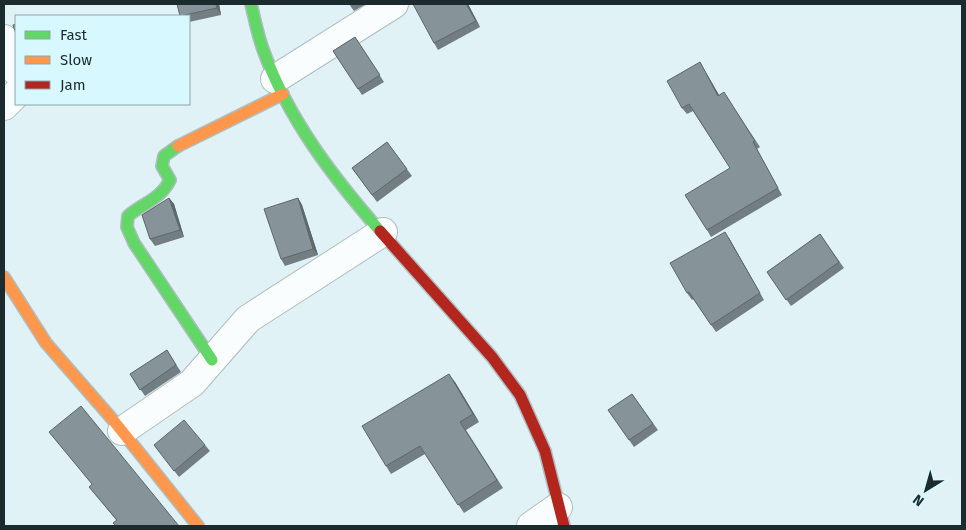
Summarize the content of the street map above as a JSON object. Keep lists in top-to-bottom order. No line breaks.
{"legend":["Fast","Slow","Jam"],"north":"bottom left"}
